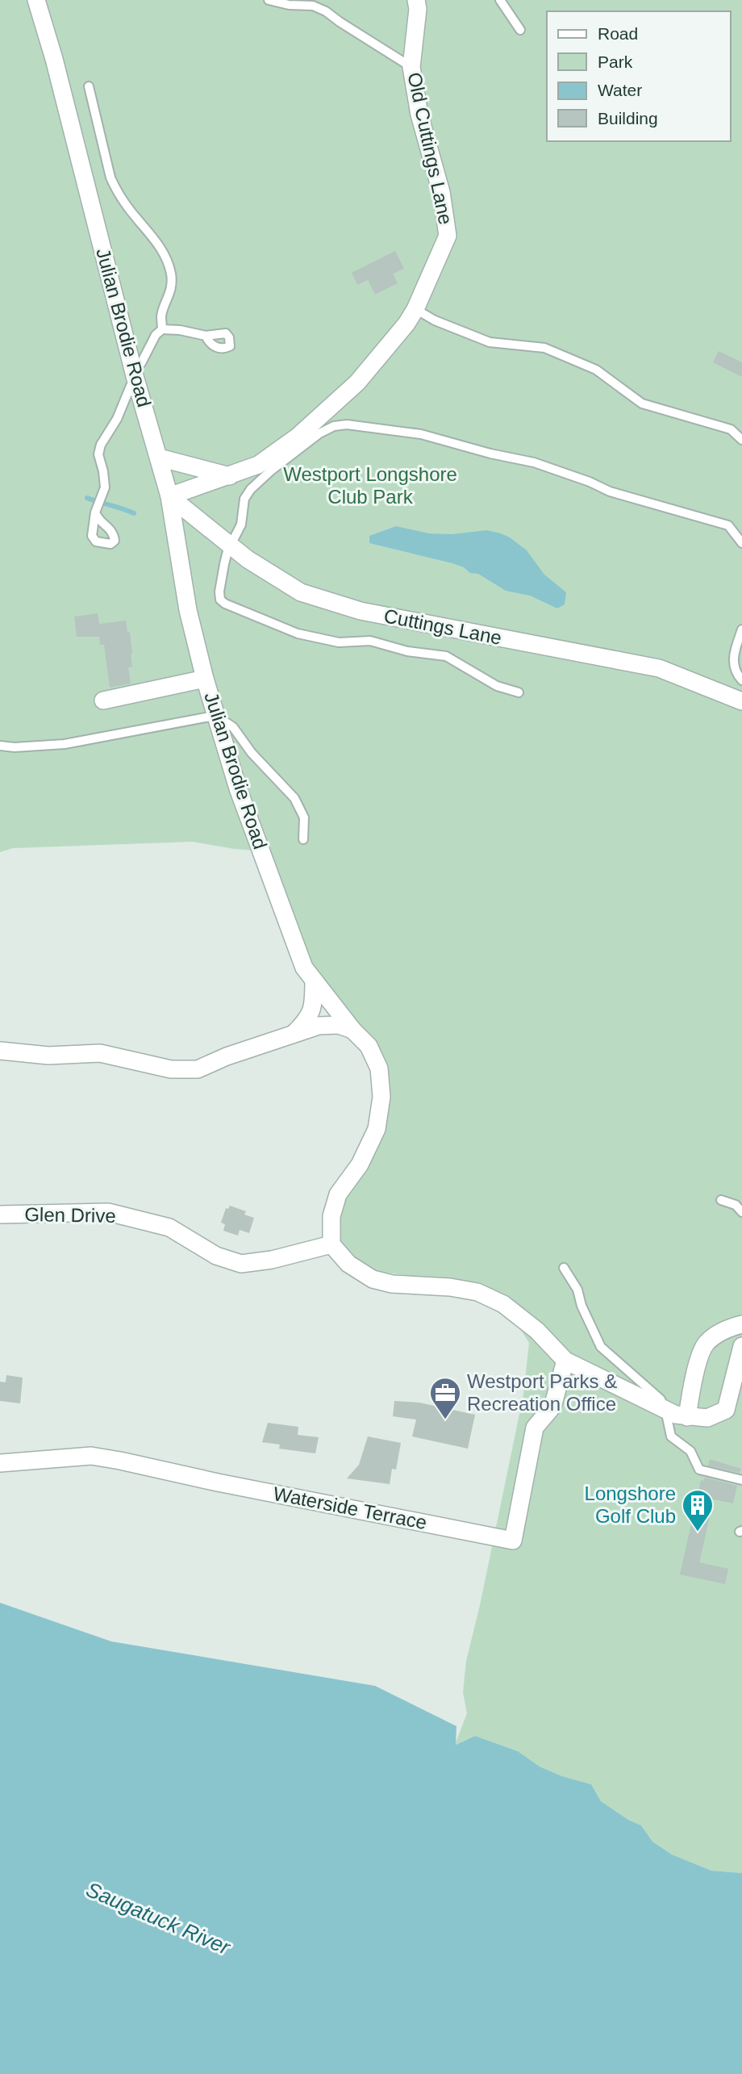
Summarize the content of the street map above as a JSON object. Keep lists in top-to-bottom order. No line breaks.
{"streets":{"street":["Old Cuttings Lane","Julian Brodie Road","Cuttings Lane","Glen Drive","Waterside Terrace"]},"crossings":[["Old Cuttings Lane","Julian Brodie Road"],["Old Cuttings Lane","Cuttings Lane"],["Julian Brodie Road","Cuttings Lane"],["Julian Brodie Road","Glen Drive"]],"water":["Saugatuck River"],"parks":["Westport Longshore Club Park"],"places":{"office":["Westport Parks & Recreation Office"],"building":["Longshore Golf Club"]},"legend":["Road","Park","Water","Building"]}
